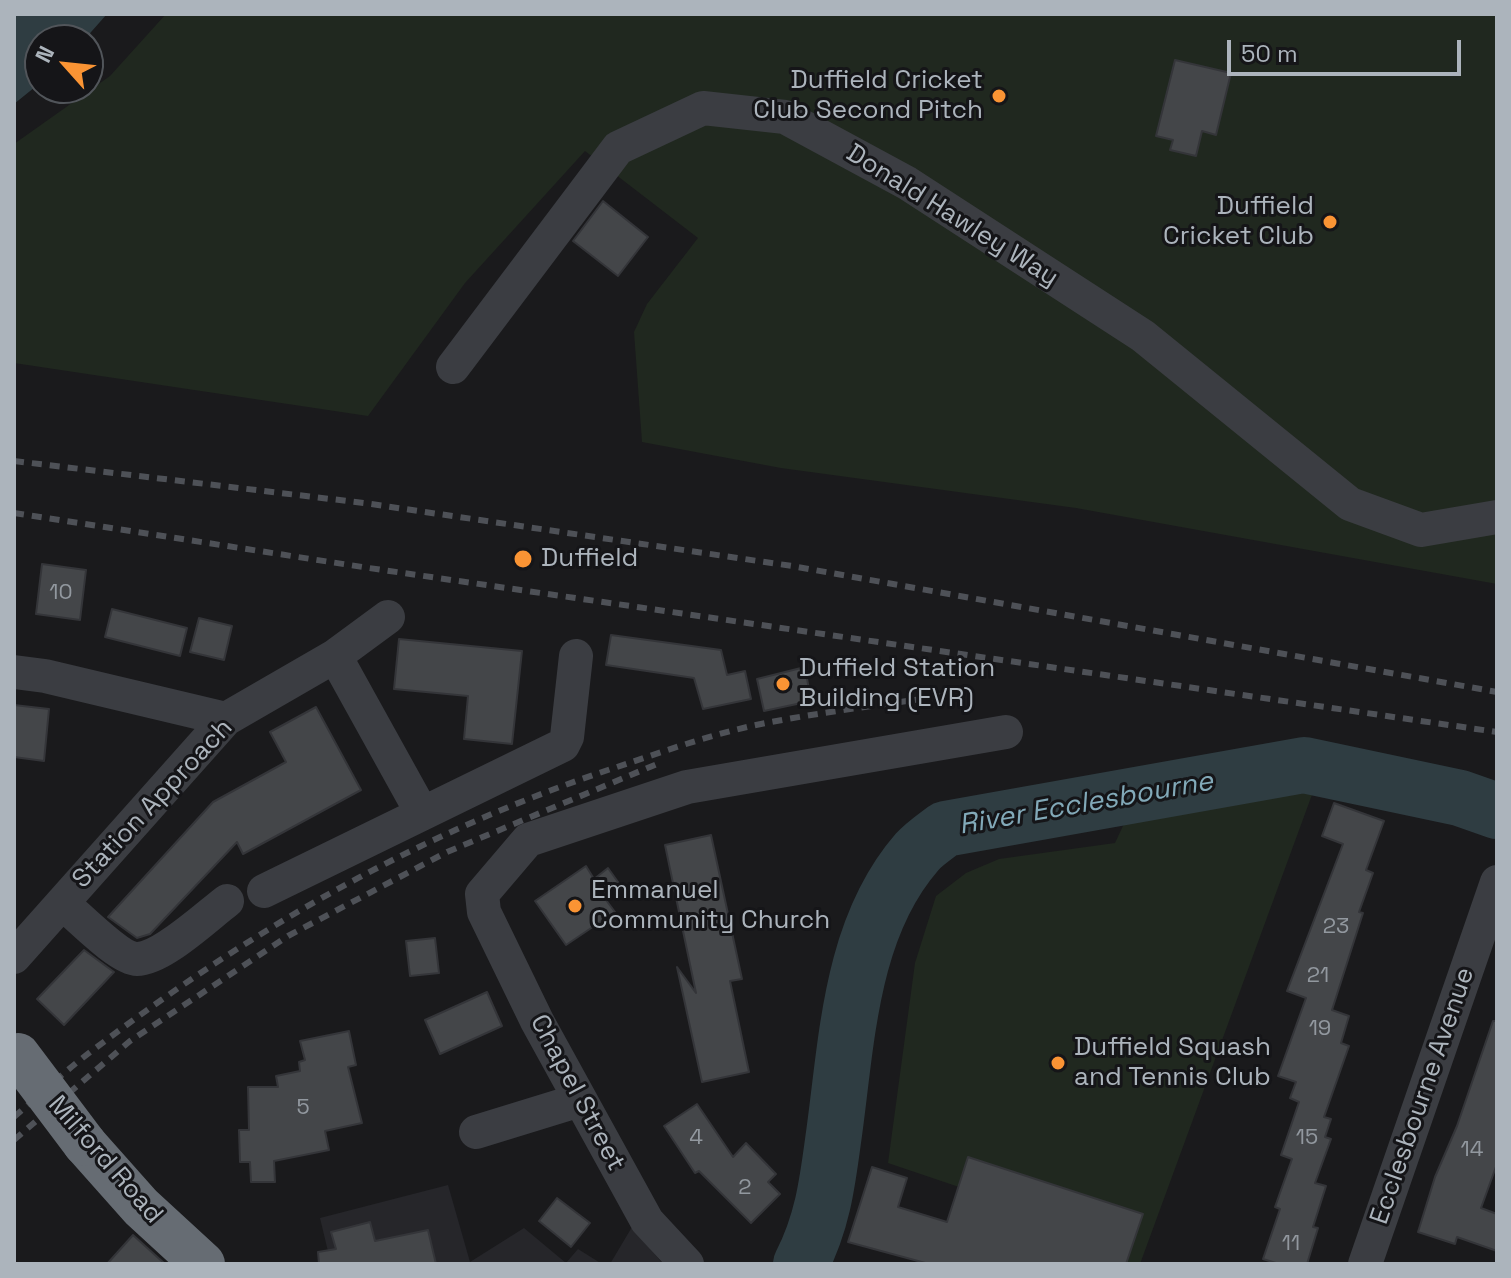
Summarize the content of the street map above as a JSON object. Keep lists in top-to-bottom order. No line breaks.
{"streets":{"highway":["Milford Road"],"street":["Donald Hawley Way","Station Approach","Chapel Street","Ecclesbourne Avenue"]},"water":["River Ecclesbourne"],"places":["Duffield Cricket Club Second Pitch","Duffield Cricket Club","Duffield","Duffield Station Building (EVR)","Emmanuel Community Church","Duffield Squash and Tennis Club"],"house_numbers":["10","23","21","19","5","4","15","14","2","11"],"scale_bar":"50 m","north":"top left"}
